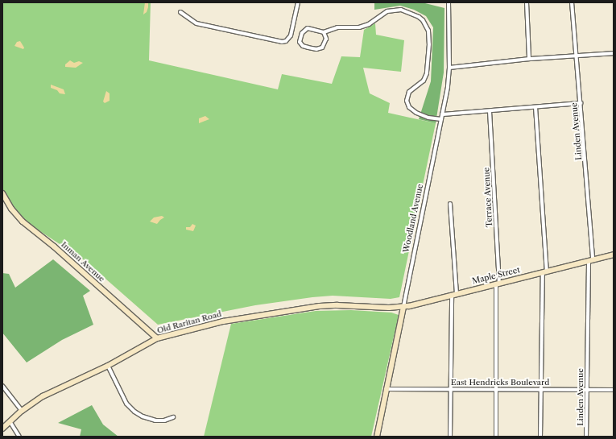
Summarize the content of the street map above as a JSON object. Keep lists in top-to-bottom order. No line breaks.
{"streets":{"main road":["Woodland Avenue","Inman Avenue","Maple Street","Old Raritan Road"],"street":["Linden Avenue","Terrace Avenue","East Hendricks Boulevard"]},"crossings":[["Linden Avenue","Maple Street"],["Linden Avenue","East Hendricks Boulevard"],["Terrace Avenue","Maple Street"],["Terrace Avenue","East Hendricks Boulevard"],["Woodland Avenue","Maple Street"],["Woodland Avenue","Old Raritan Road"],["Woodland Avenue","East Hendricks Boulevard"],["Inman Avenue","Old Raritan Road"],["Maple Street","Old Raritan Road"]]}
